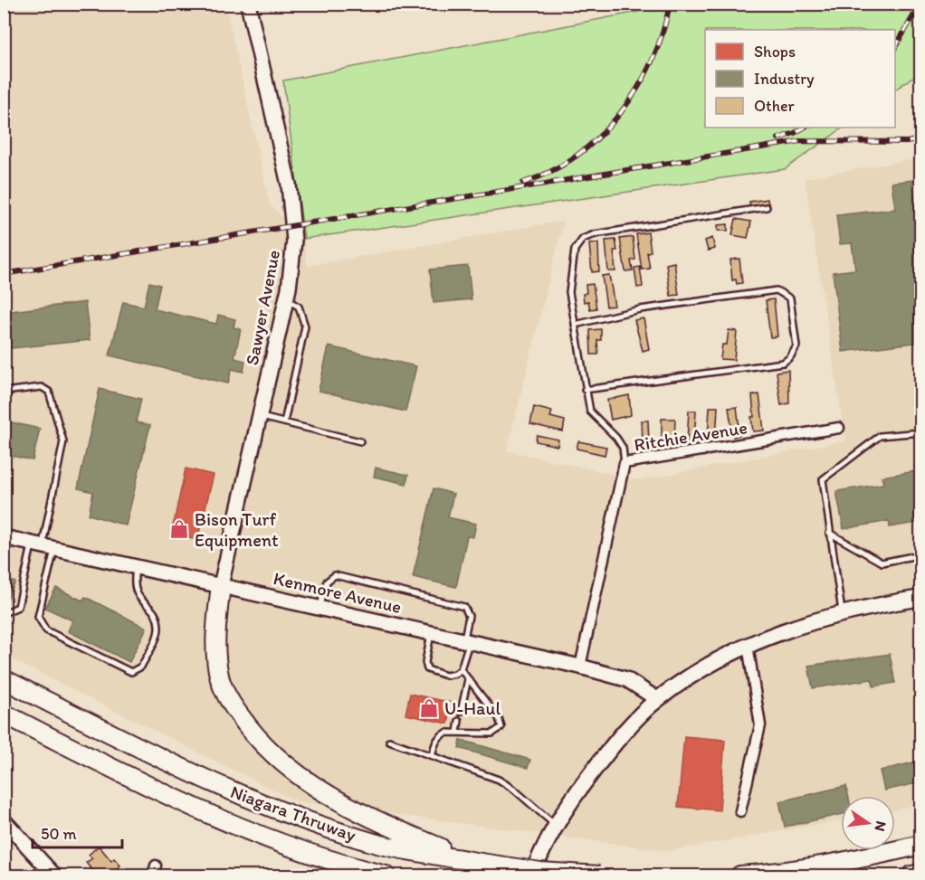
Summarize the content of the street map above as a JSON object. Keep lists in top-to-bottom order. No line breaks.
{"streets":{"highway":["Niagara Thruway"],"street":["Sawyer Avenue","Ritchie Avenue","Kenmore Avenue"]},"crossings":[["Sawyer Avenue","Kenmore Avenue"],["Ritchie Avenue","Kenmore Avenue"]],"places":{"shop":["Bison Turf Equipment","U-Haul"]},"legend":["Shops","Industry","Other"],"scale_bar":"50 m","north":"right"}
